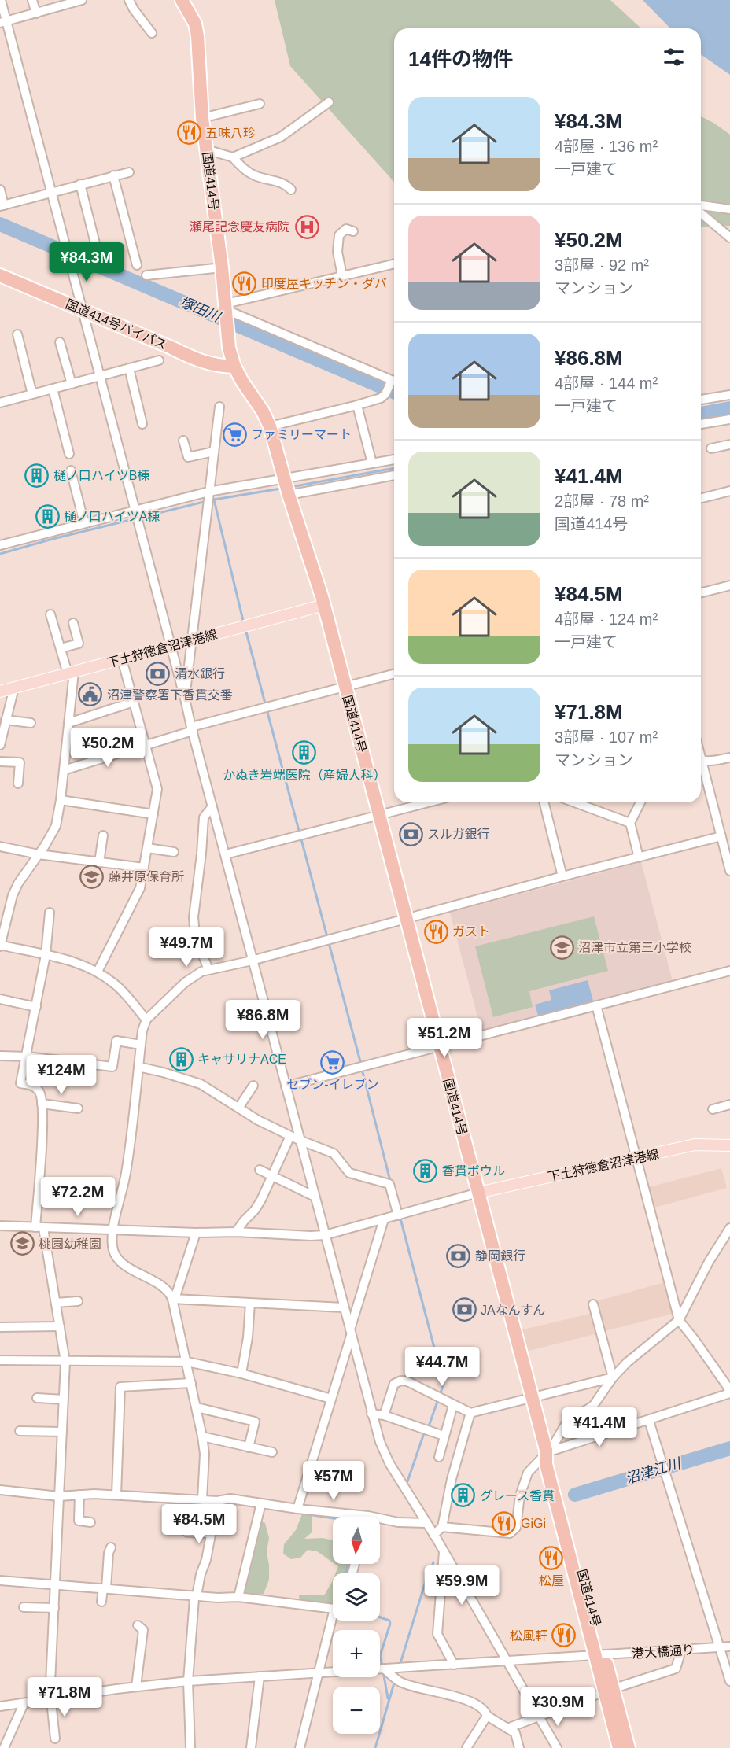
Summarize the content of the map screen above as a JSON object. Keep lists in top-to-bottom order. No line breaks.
{"streets":{"highway":["国道414号","国道414号バイパス"],"main road":["下土狩徳倉沼津港線"],"street":["港大橋通り"]},"crossings":[["国道414号","国道414号バイパス"],["国道414号","下土狩徳倉沼津港線"],["国道414号","港大橋通り"]],"water":["塚田川","沼津江川"],"places":{"restaurant":["五味八珍","印度屋キッチン・ダバ","ガスト","GiGi","松屋","松風軒"],"hospital":["瀬尾記念慶友病院"],"supermarket":["ファミリーマート","セブン-イレブン"],"building":["樋ノ口ハイツB棟","樋ノ口ハイツA棟","かぬき岩端医院（産婦人科）","キャサリナACE","香貫ボウル","グレース香貫"],"bank":["清水銀行","スルガ銀行","静岡銀行","JAなんすん"],"public building":["沼津警察署下香貫交番"],"school or university":["藤井原保育所","沼津市立第三小学校","桃園幼稚園"]},"north":"bottom","page":{"heading":"14件の物件","list":[{"name":"¥84.3M","note":"4部屋 · 136 m² · 一戸建て"},{"name":"¥50.2M","note":"3部屋 · 92 m² · マンション"},{"name":"¥86.8M","note":"4部屋 · 144 m² · 一戸建て"},{"name":"¥41.4M","note":"2部屋 · 78 m² · 国道414号"},{"name":"¥84.5M","note":"4部屋 · 124 m² · 一戸建て"},{"name":"¥71.8M","note":"3部屋 · 107 m² · マンション"}],"price":["¥84.3M","¥50.2M","¥49.7M","¥86.8M","¥51.2M","¥124M","¥72.2M","¥44.7M","¥41.4M","¥57M","¥84.5M","¥59.9M","¥71.8M","¥30.9M"],"map_buttons":["+","−"]}}
